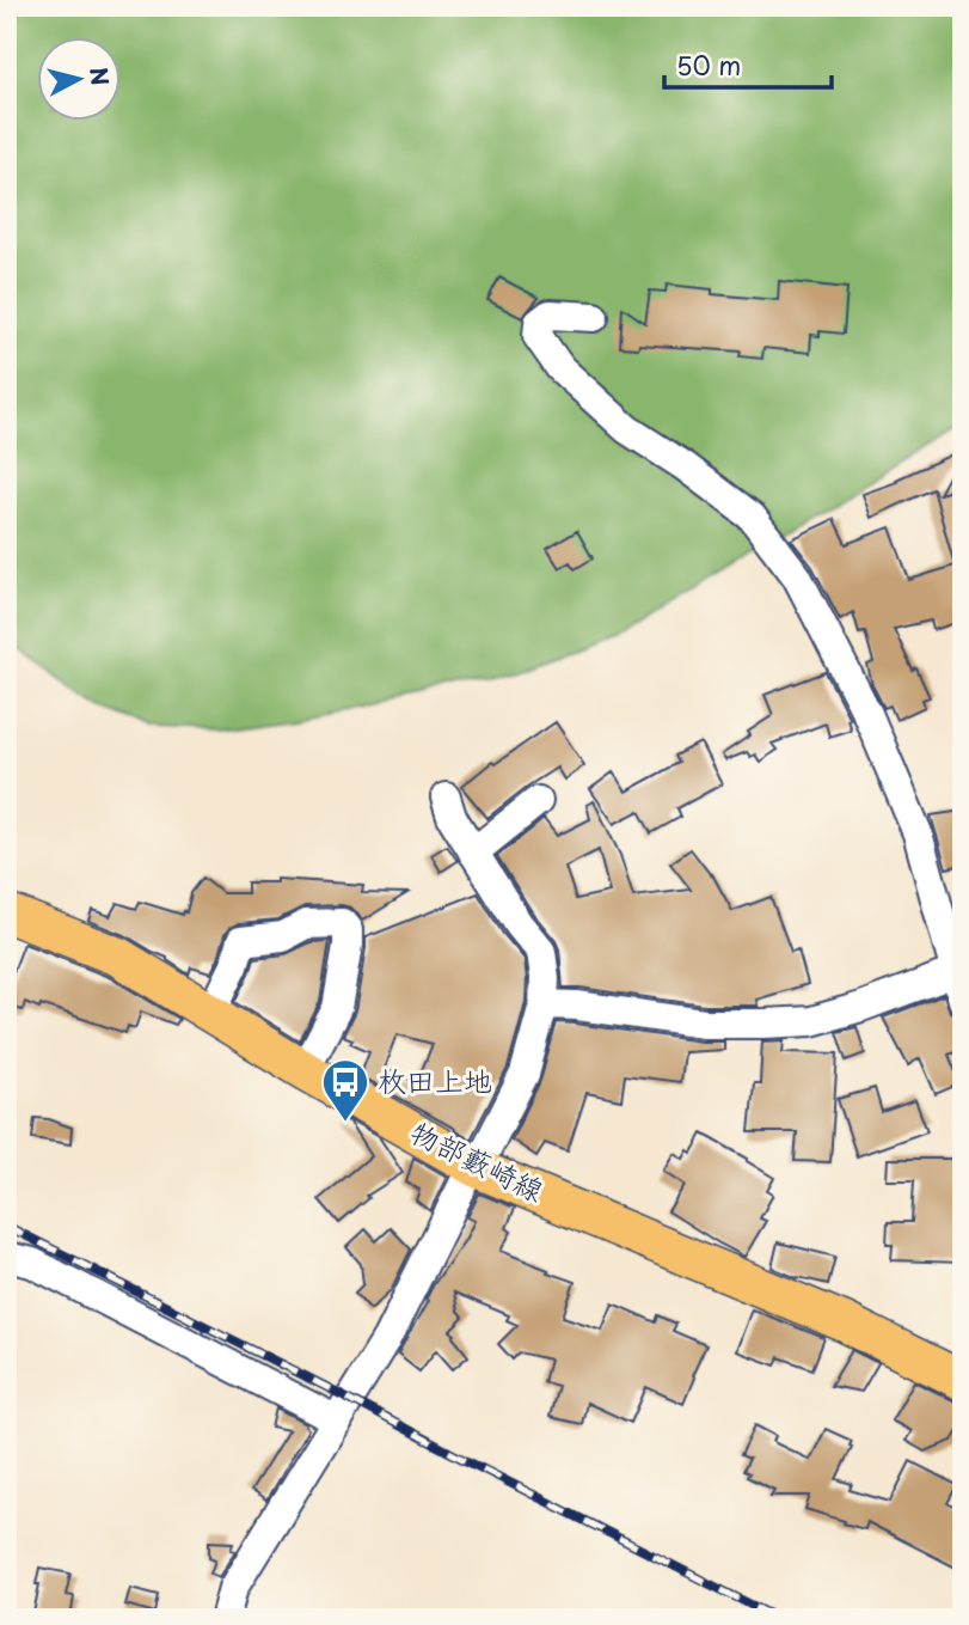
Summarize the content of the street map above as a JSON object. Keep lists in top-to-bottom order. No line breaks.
{"streets":{"main road":["物部藪崎線"]},"places":{"bus stop":["枚田上地"]},"scale_bar":"50 m","north":"right"}
